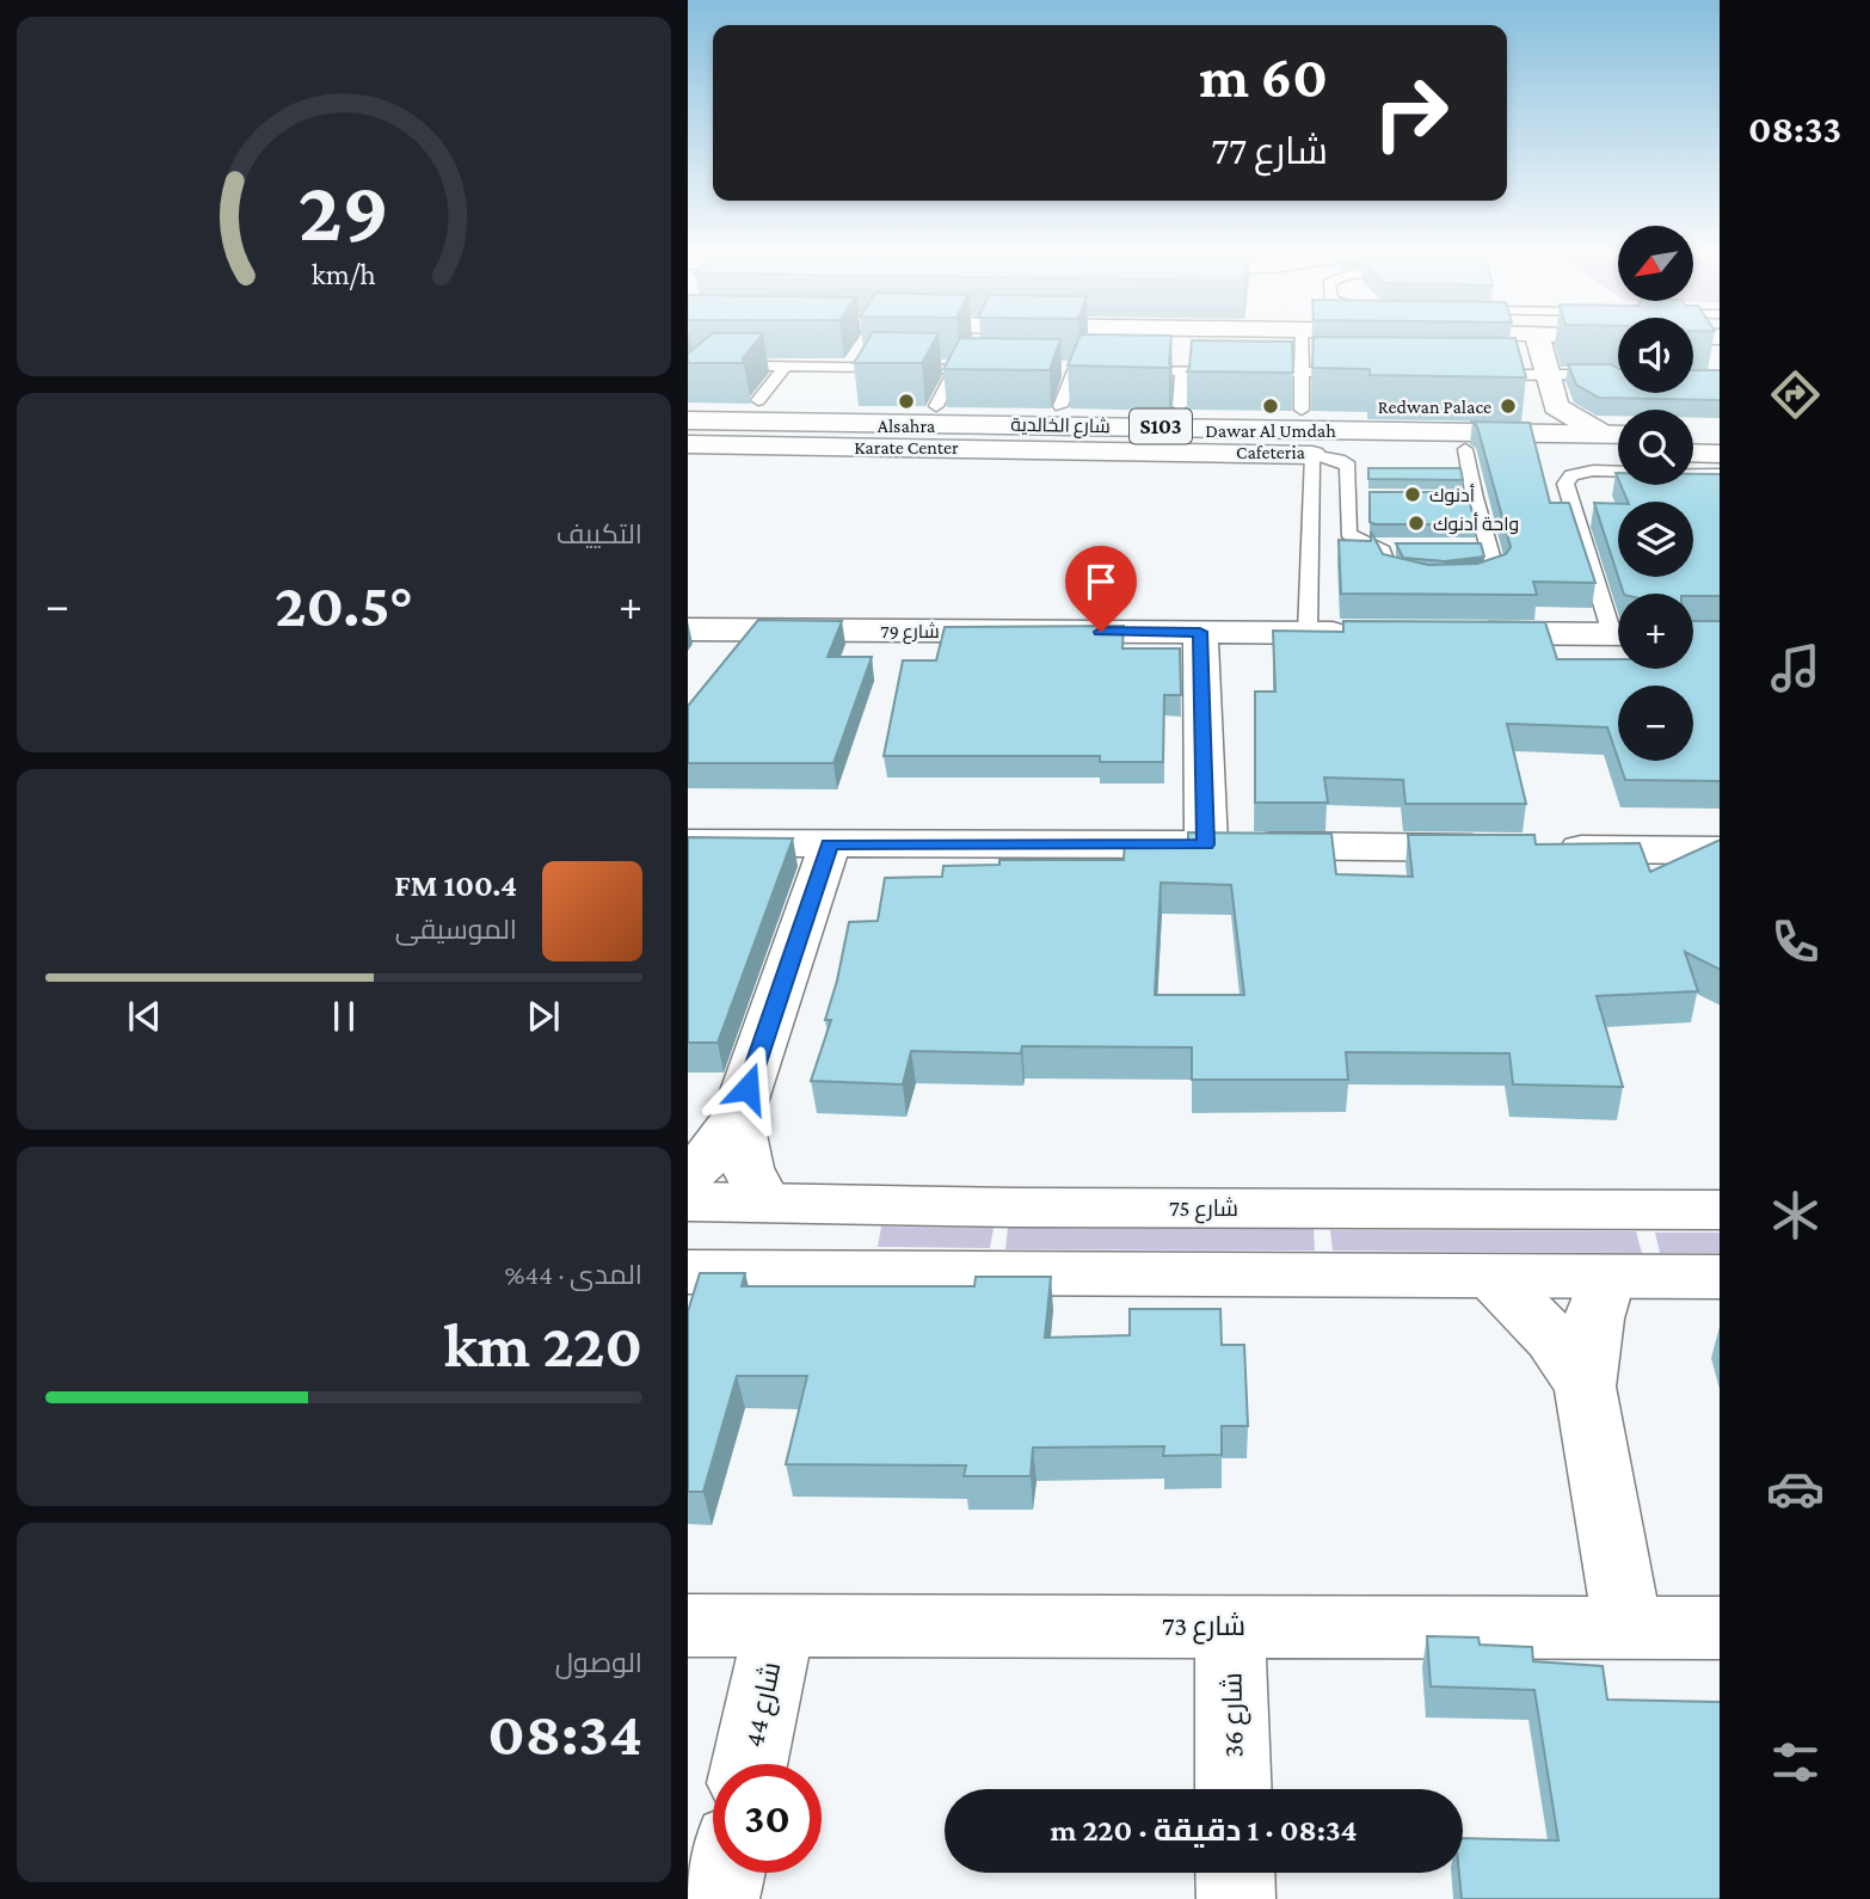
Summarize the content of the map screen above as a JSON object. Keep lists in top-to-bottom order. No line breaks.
{"streets":{"street":["شارع الخالدية","S103","شارع 79","شارع 75","شارع 73","شارع 44","شارع 36"]},"crossings":[["شارع 73","شارع 44"],["شارع 73","شارع 36"]],"places":["Alsahra Karate Center","Dawar Al Umdah Cafeteria","Redwan Palace","أدنوك","واحة أدنوك"],"north":"bottom left","page":{"tabs":"08:33","turn":["60 m","شارع 77"],"map_buttons":["+","−"],"tile":["التكييف",["المدى · 44%","220 km"],["الوصول","08:34"]],"heat":["−","20.5°","+"],"song":["100.4 FM","الموسيقى"],"limit":"30","trip":"08:34 · 1 دقيقة · 220 m","gauge":["29","km/h"]}}
